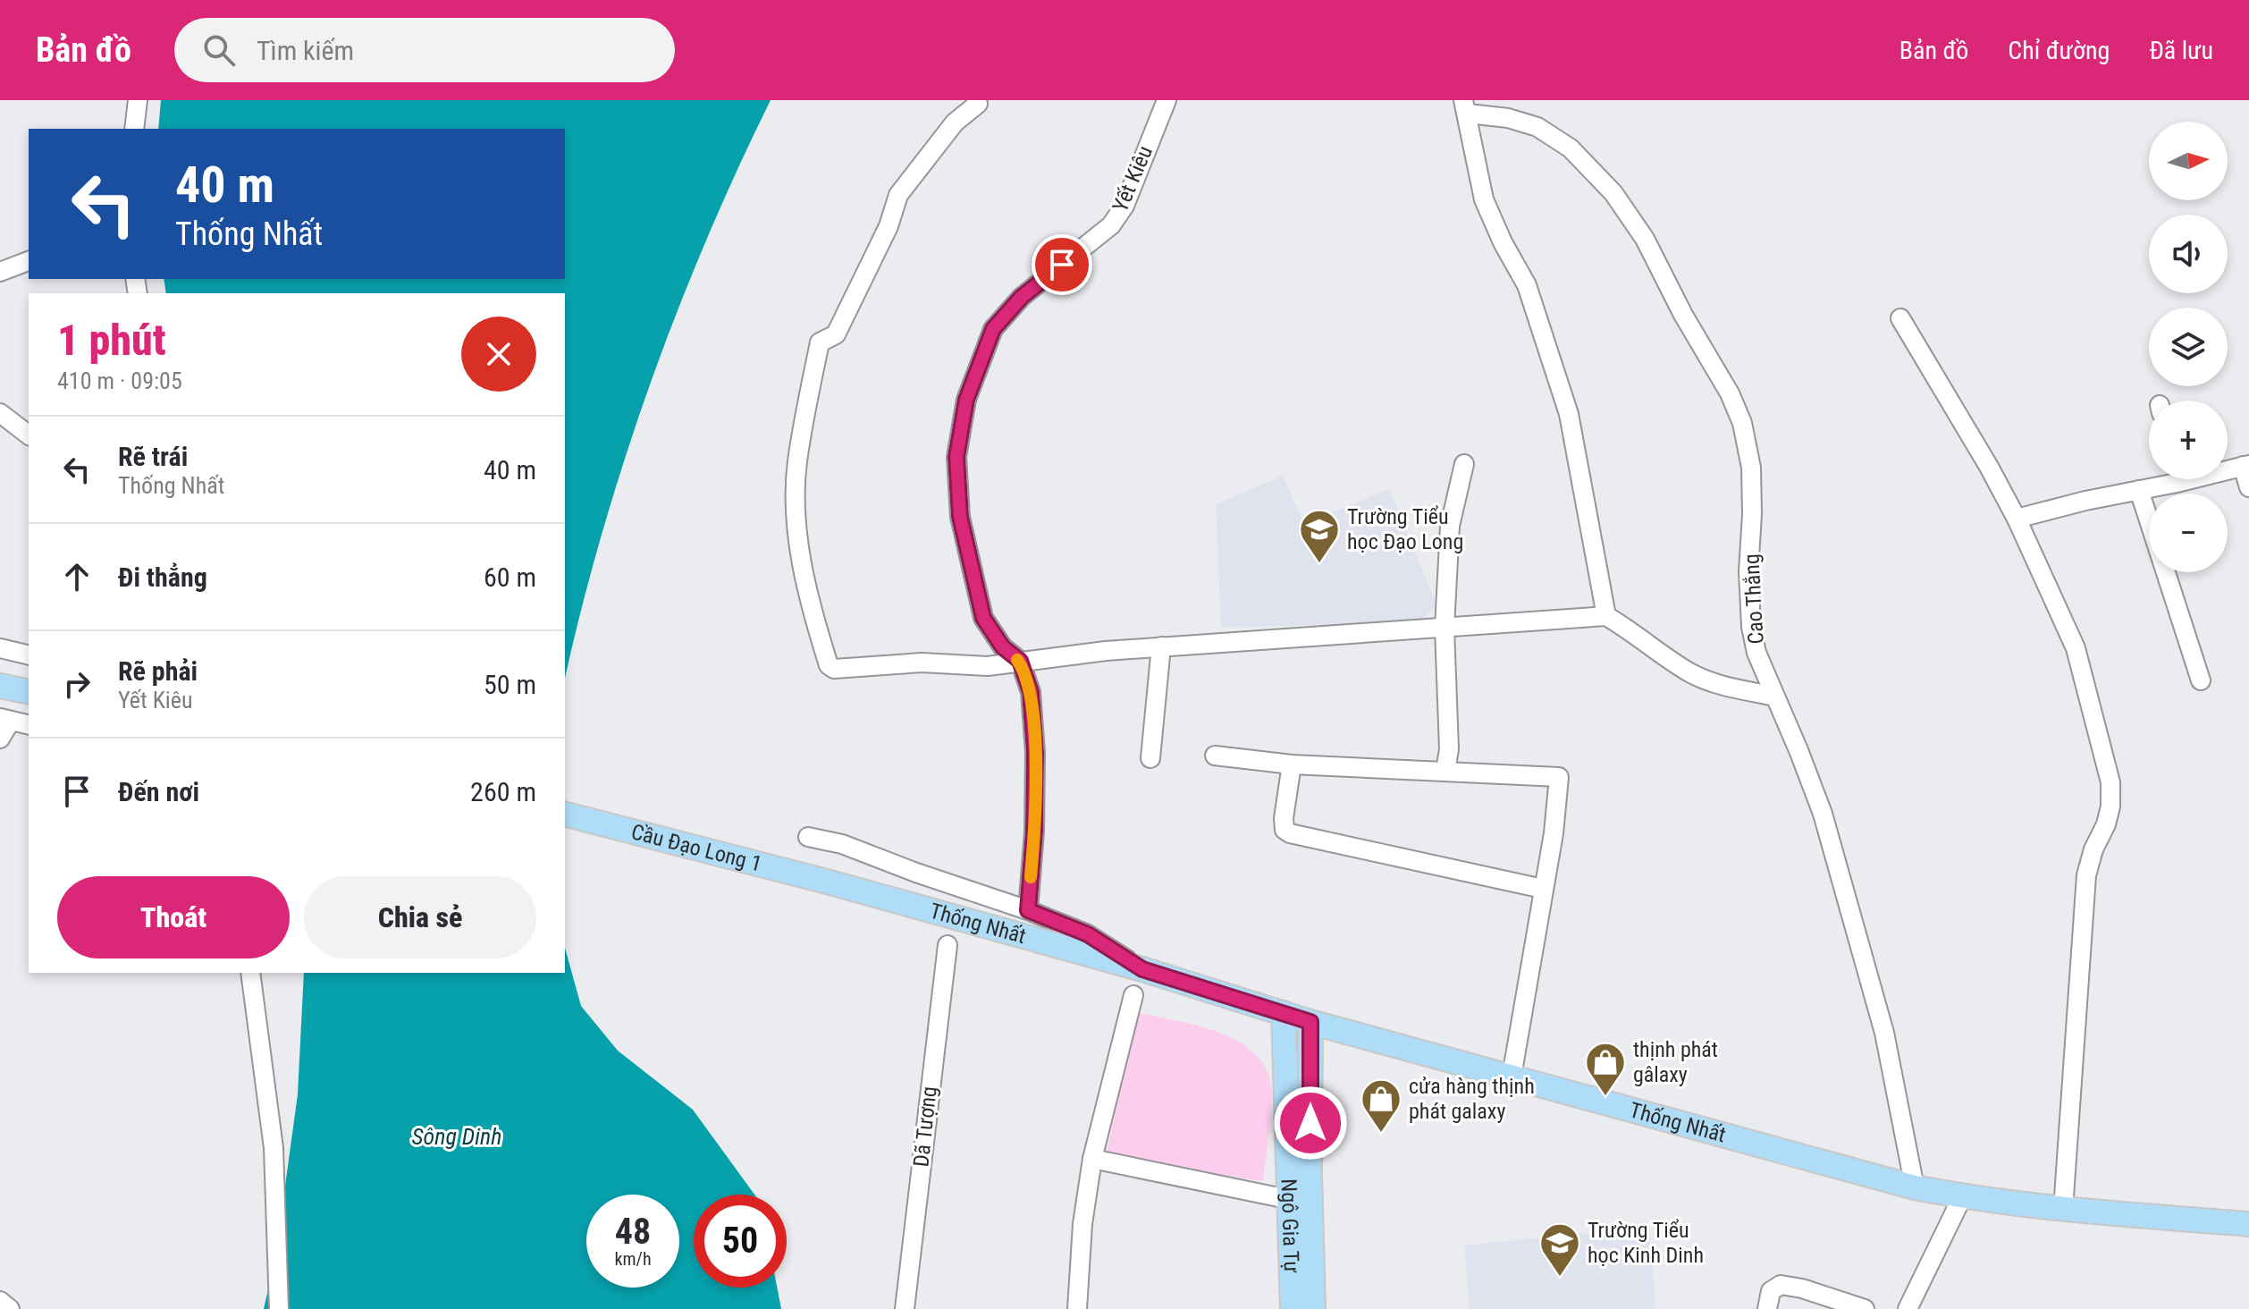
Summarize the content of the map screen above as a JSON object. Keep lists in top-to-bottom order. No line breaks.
{"streets":{"main road":["Cầu Đạo Long 1","Thống Nhất","Ngô Gia Tự"],"street":["Yết Kiêu","Cao Thắng","Dã Tượng"]},"crossings":[["Cao Thắng","Thống Nhất"],["Cầu Đạo Long 1","Thống Nhất"],["Thống Nhất","Ngô Gia Tự"]],"water":["Sông Dinh"],"places":{"school or university":["Trường Tiểu học Đạo Long","Trường Tiểu học Kinh Dinh"],"shop":["thịnh phát gâlaxy","cửa hàng thịnh phát galaxy"]},"north":"right","page":{"header":"Bản đồ","search":"Tìm kiếm","nav":["Bản đồ","Chỉ đường","Đã lưu"],"map_buttons":["+","−"],"turn":["40 m","Thống Nhất"],"heading":["1 phút","410 m · 09:05"],"list":[{"name":"Rẽ trái","note":"Thống Nhất","value":"40 m"},{"name":"Đi thẳng","value":"60 m"},{"name":"Rẽ phải","note":"Yết Kiêu","value":"50 m"},{"name":"Đến nơi","value":"260 m"}],"buttons":["Thoát","Chia sẻ"],"speed":"48 km/h","limit":"50"}}
